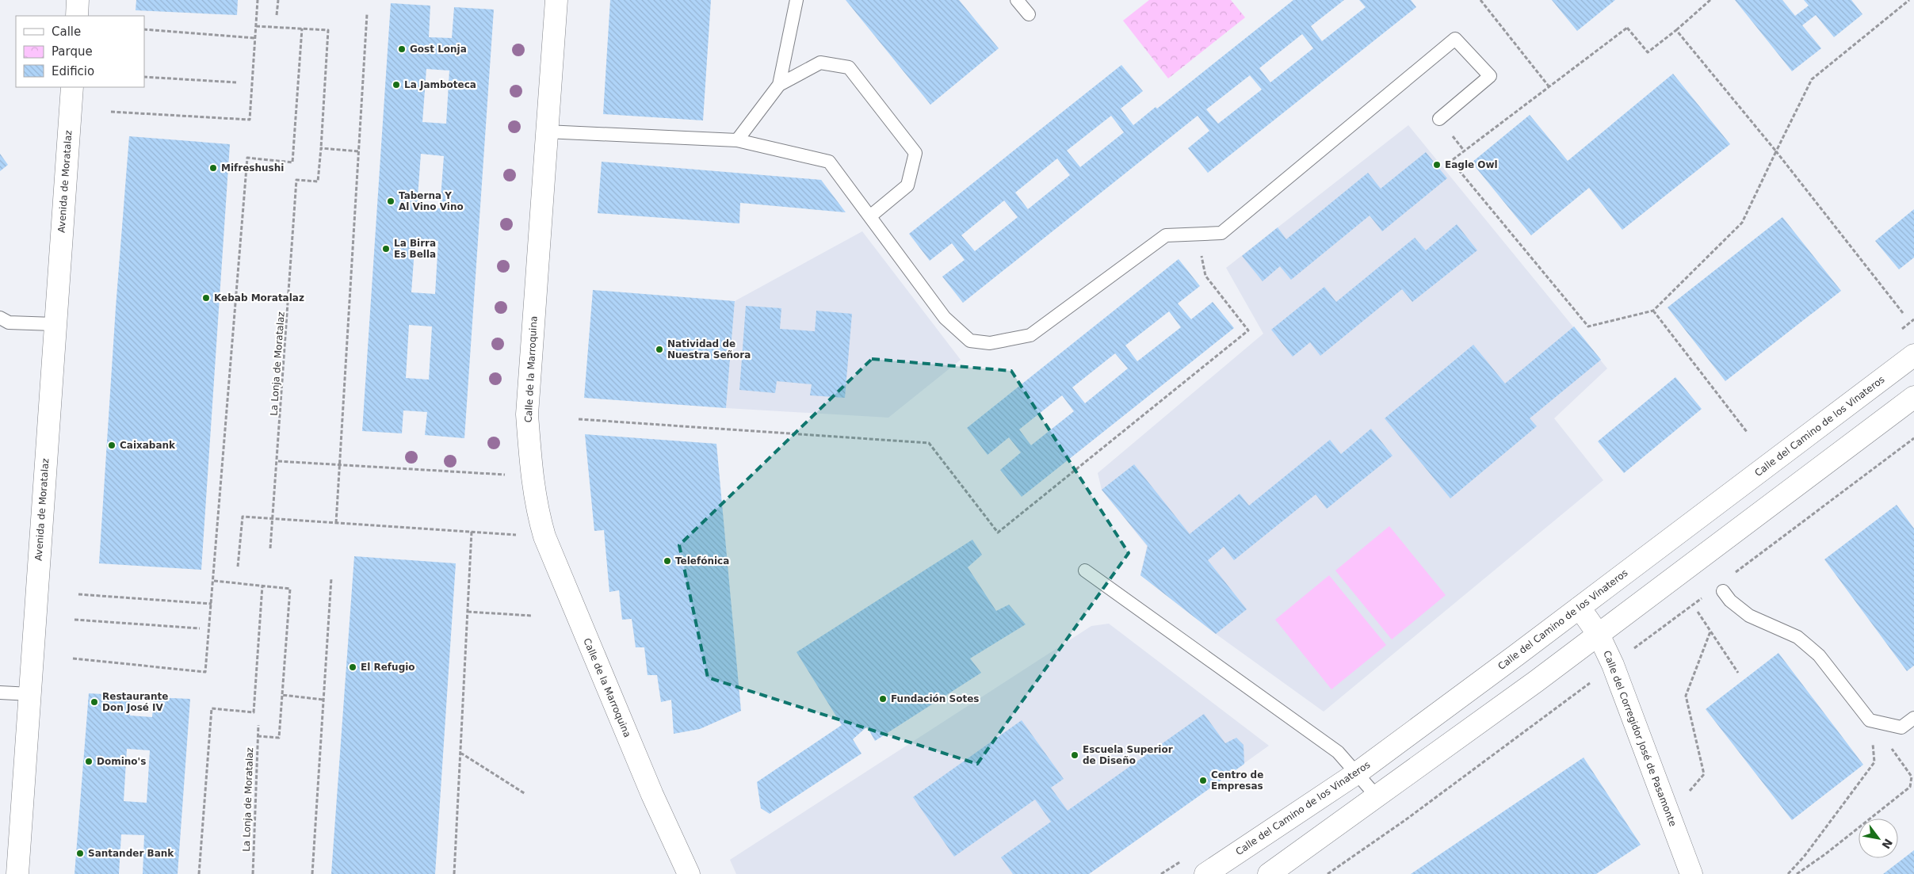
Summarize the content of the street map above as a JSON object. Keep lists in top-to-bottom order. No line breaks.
{"streets":{"street":["Avenida de Moratalaz","Calle de la Marroquina","Calle del Camino de los Vinateros","Calle del Corregidor José de Pasamonte"],"path":["La Lonja de Moratalaz"]},"crossings":[["Calle del Camino de los Vinateros","Calle del Corregidor José de Pasamonte"]],"places":["Gost Lonja","La Jamboteca","Eagle Owl","Mifreshushi","Taberna Y Al Vino Vino","La Birra Es Bella","Kebab Moratalaz","Natividad de Nuestra Señora","Caixabank","Telefónica","El Refugio","Fundación Sotes","Restaurante Don José IV","Escuela Superior de Diseño","Domino's","Centro de Empresas","Santander Bank"],"legend":["Calle","Parque","Edificio"],"north":"bottom right"}
